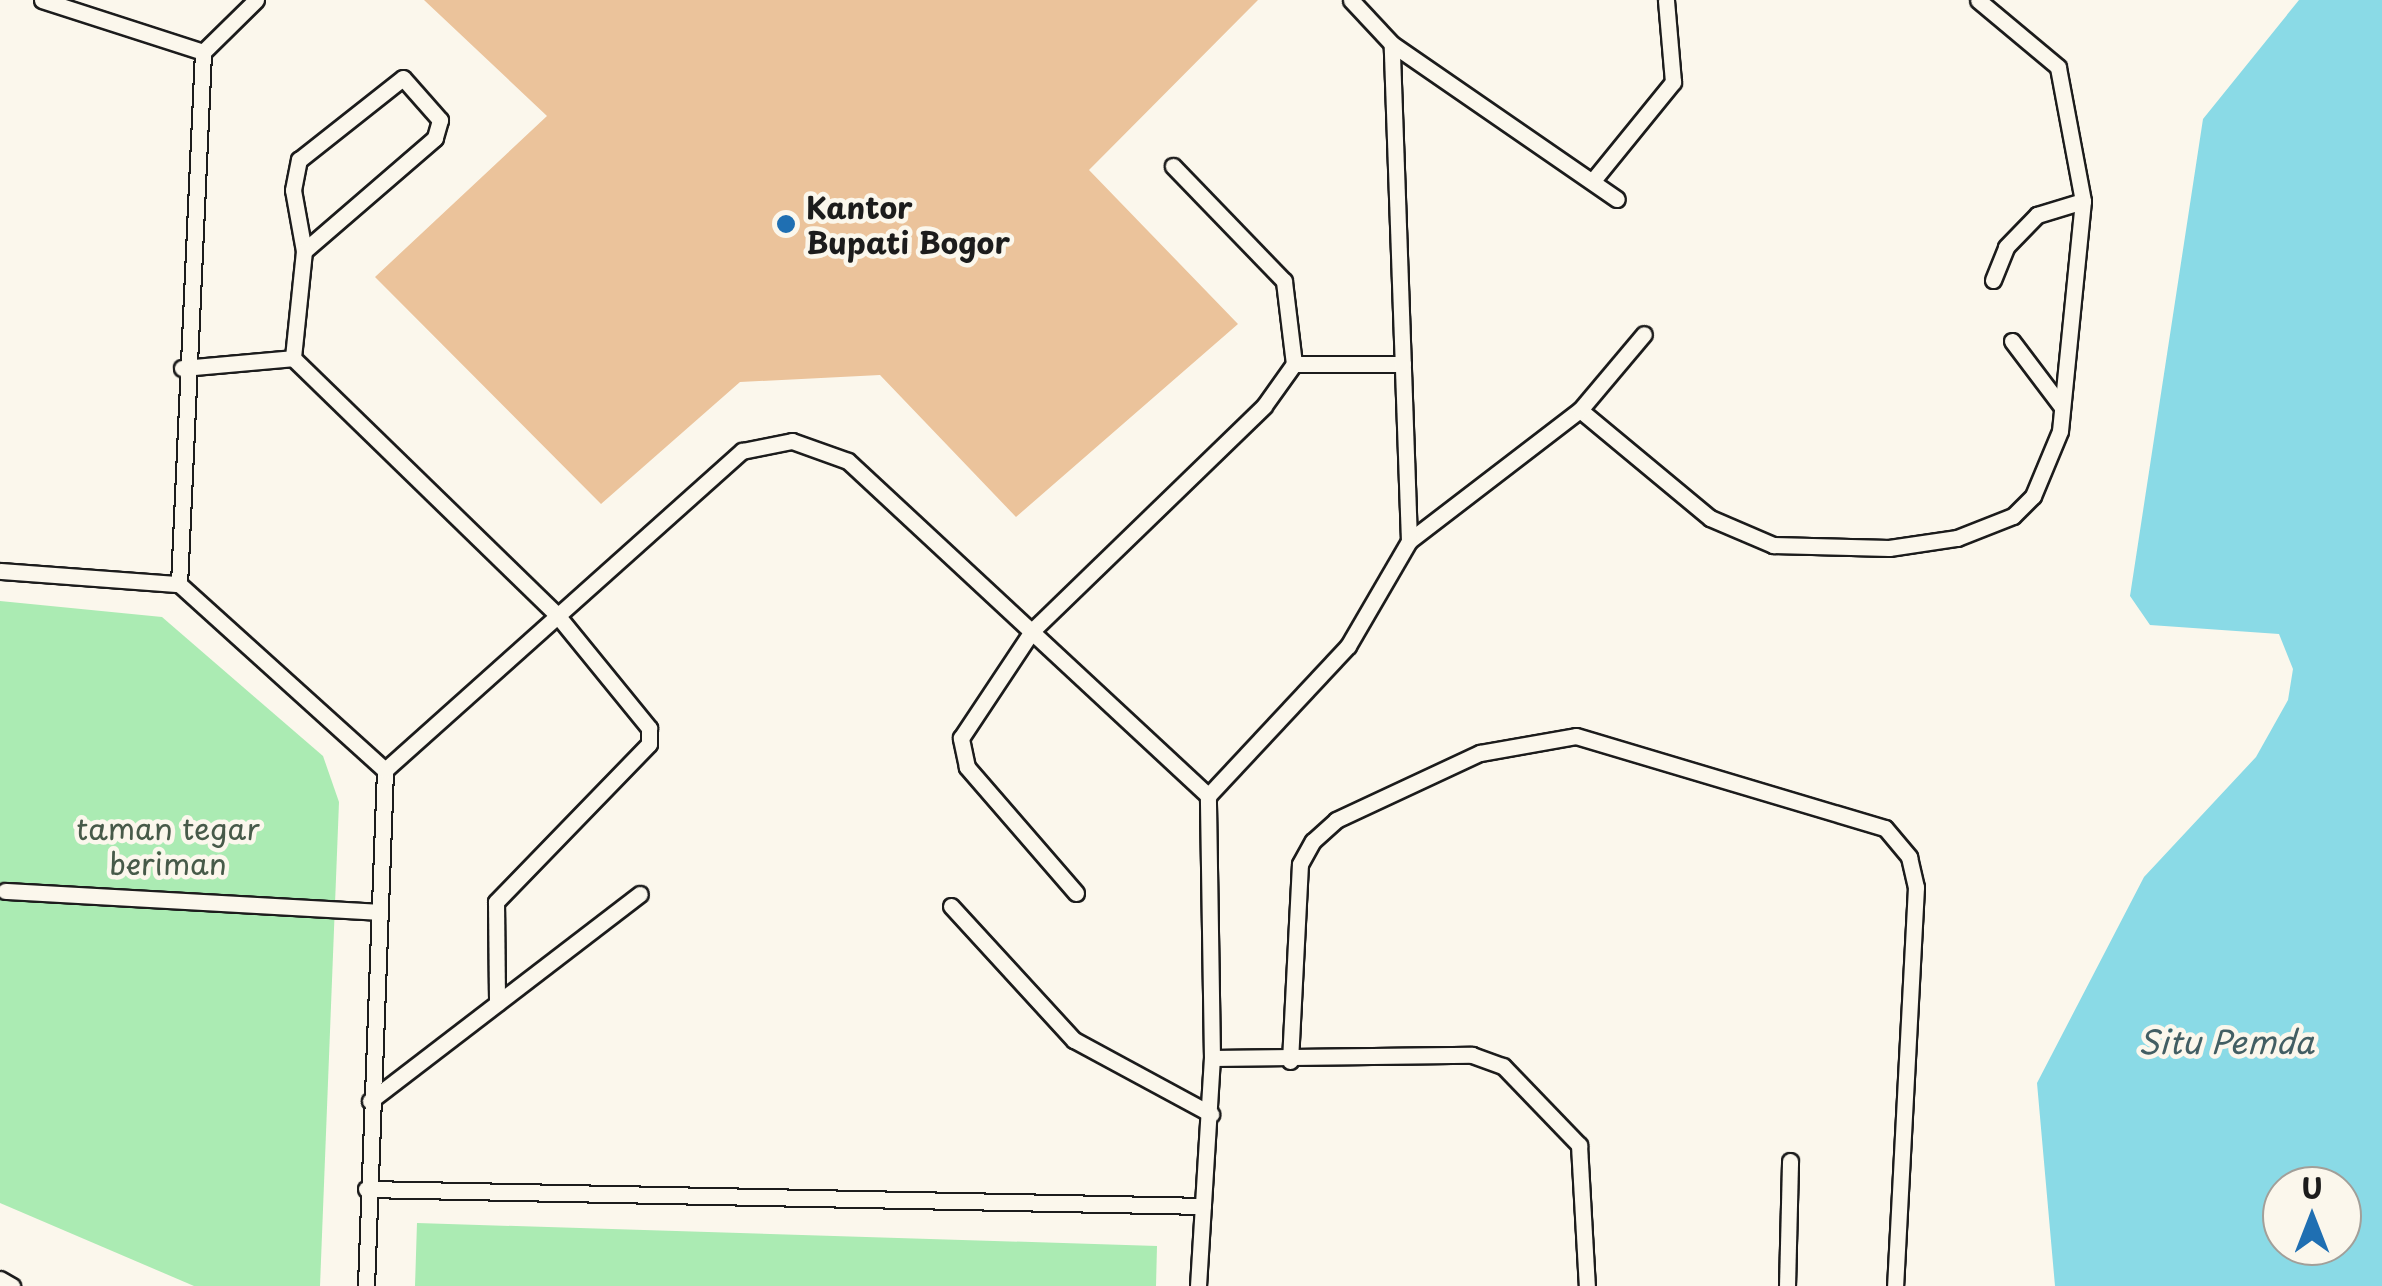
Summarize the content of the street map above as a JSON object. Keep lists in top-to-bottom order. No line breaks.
{"water":["Situ Pemda"],"parks":["taman tegar beriman"],"places":["Kantor Bupati Bogor"],"north":"top"}
